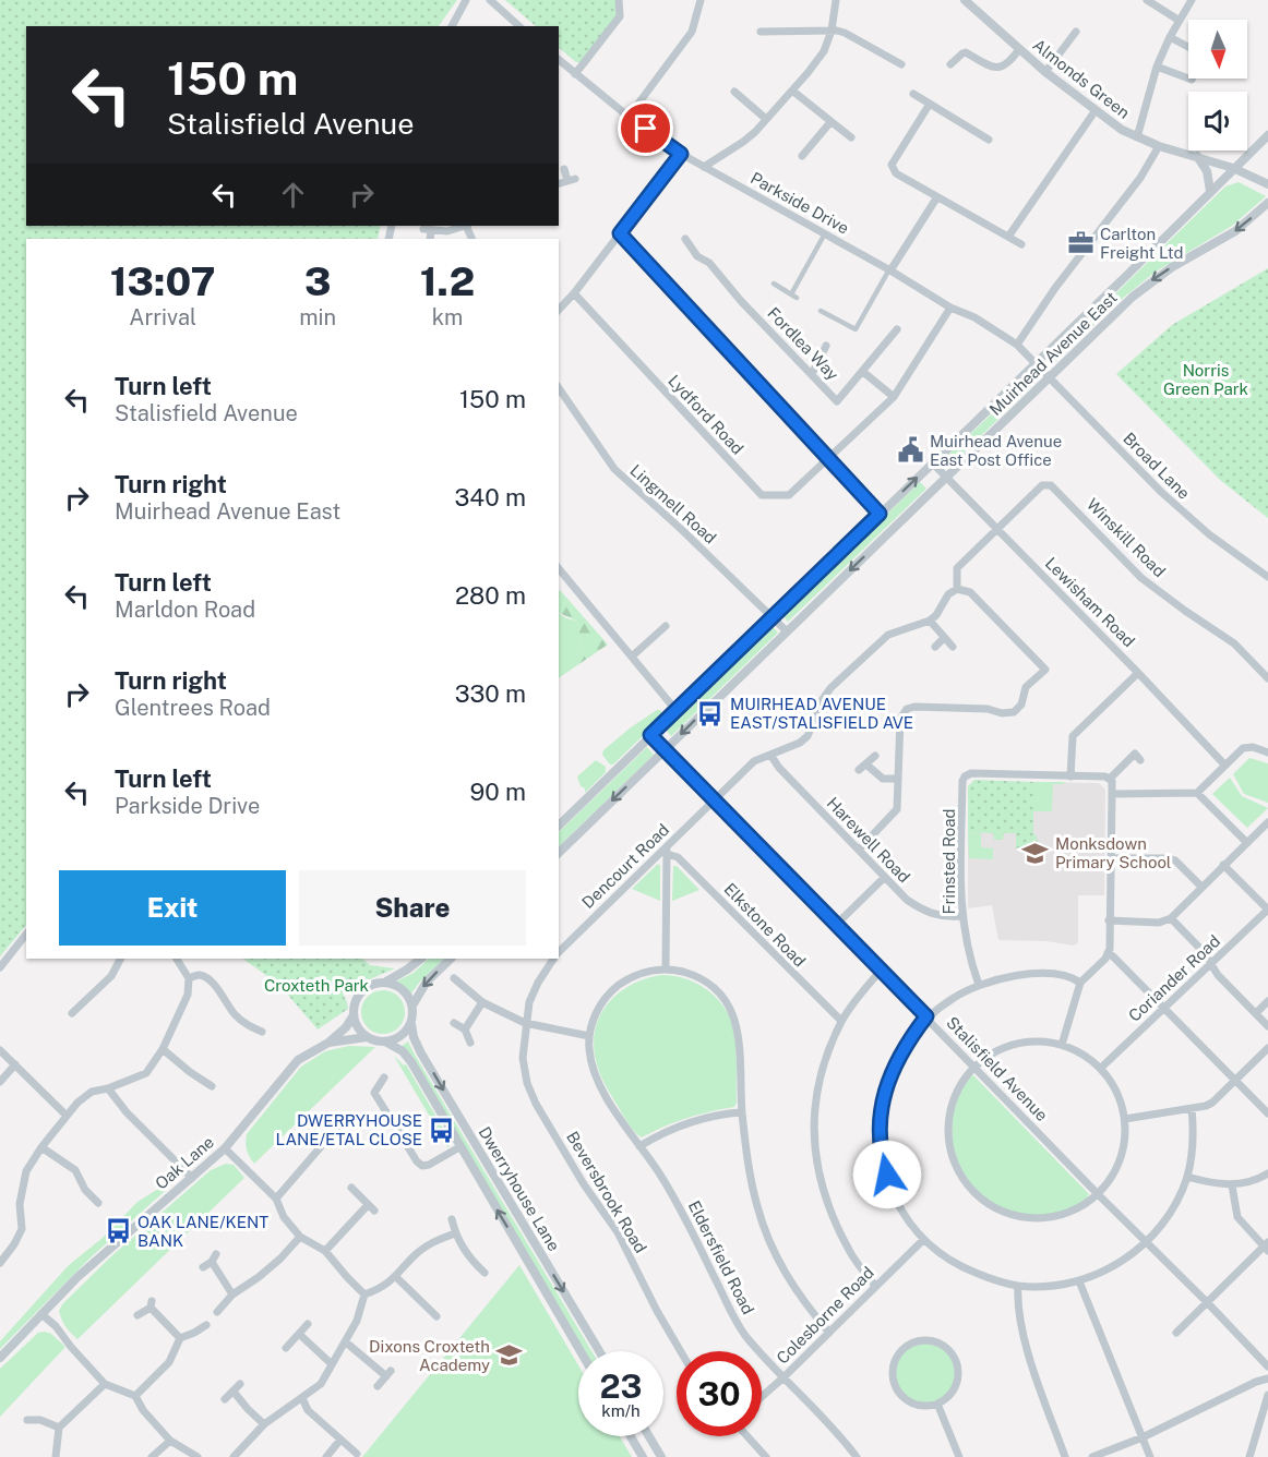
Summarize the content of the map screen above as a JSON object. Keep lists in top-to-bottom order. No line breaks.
{"streets":{"street":["Almonds Green","Parkside Drive","Fordlea Way","Muirhead Avenue East","Lydford Road","Broad Lane","Lingmell Road","Winskill Road","Lewisham Road","Harewell Road","Frinsted Road","Dencourt Road","Elkstone Road","Coriander Road","Stalisfield Avenue","Oak Lane","Dwerryhouse Lane","Beversbrook Road","Eldersfield Road","Colesborne Road"]},"crossings":[["Almonds Green","Muirhead Avenue East"],["Parkside Drive","Muirhead Avenue East"],["Parkside Drive","Lydford Road"],["Parkside Drive","Broad Lane"],["Muirhead Avenue East","Broad Lane"],["Muirhead Avenue East","Lingmell Road"],["Muirhead Avenue East","Lewisham Road"],["Muirhead Avenue East","Stalisfield Avenue"],["Winskill Road","Lewisham Road"],["Harewell Road","Frinsted Road"],["Harewell Road","Dencourt Road"],["Dencourt Road","Elkstone Road"],["Dencourt Road","Stalisfield Avenue"],["Dencourt Road","Beversbrook Road"],["Oak Lane","Dwerryhouse Lane"],["Eldersfield Road","Colesborne Road"]],"parks":["Norris Green Park","Croxteth Park"],"places":{"office":["Carlton Freight Ltd"],"public building":["Muirhead Avenue East Post Office"],"bus stop":["MUIRHEAD AVENUE EAST/STALISFIELD AVE","DWERRYHOUSE LANE/ETAL CLOSE","OAK LANE/KENT BANK"],"school or university":["Monksdown Primary School","Dixons Croxteth Academy"]},"north":"bottom","page":{"turn":["150 m","Stalisfield Avenue"],"eta":["13:07","Arrival","3","min","1.2","km"],"list":[{"name":"Turn left","note":"Stalisfield Avenue","value":"150 m"},{"name":"Turn right","note":"Muirhead Avenue East","value":"340 m"},{"name":"Turn left","note":"Marldon Road","value":"280 m"},{"name":"Turn right","note":"Glentrees Road","value":"330 m"},{"name":"Turn left","note":"Parkside Drive","value":"90 m"}],"buttons":["Exit","Share"],"speed":"23 km/h","limit":"30"}}
